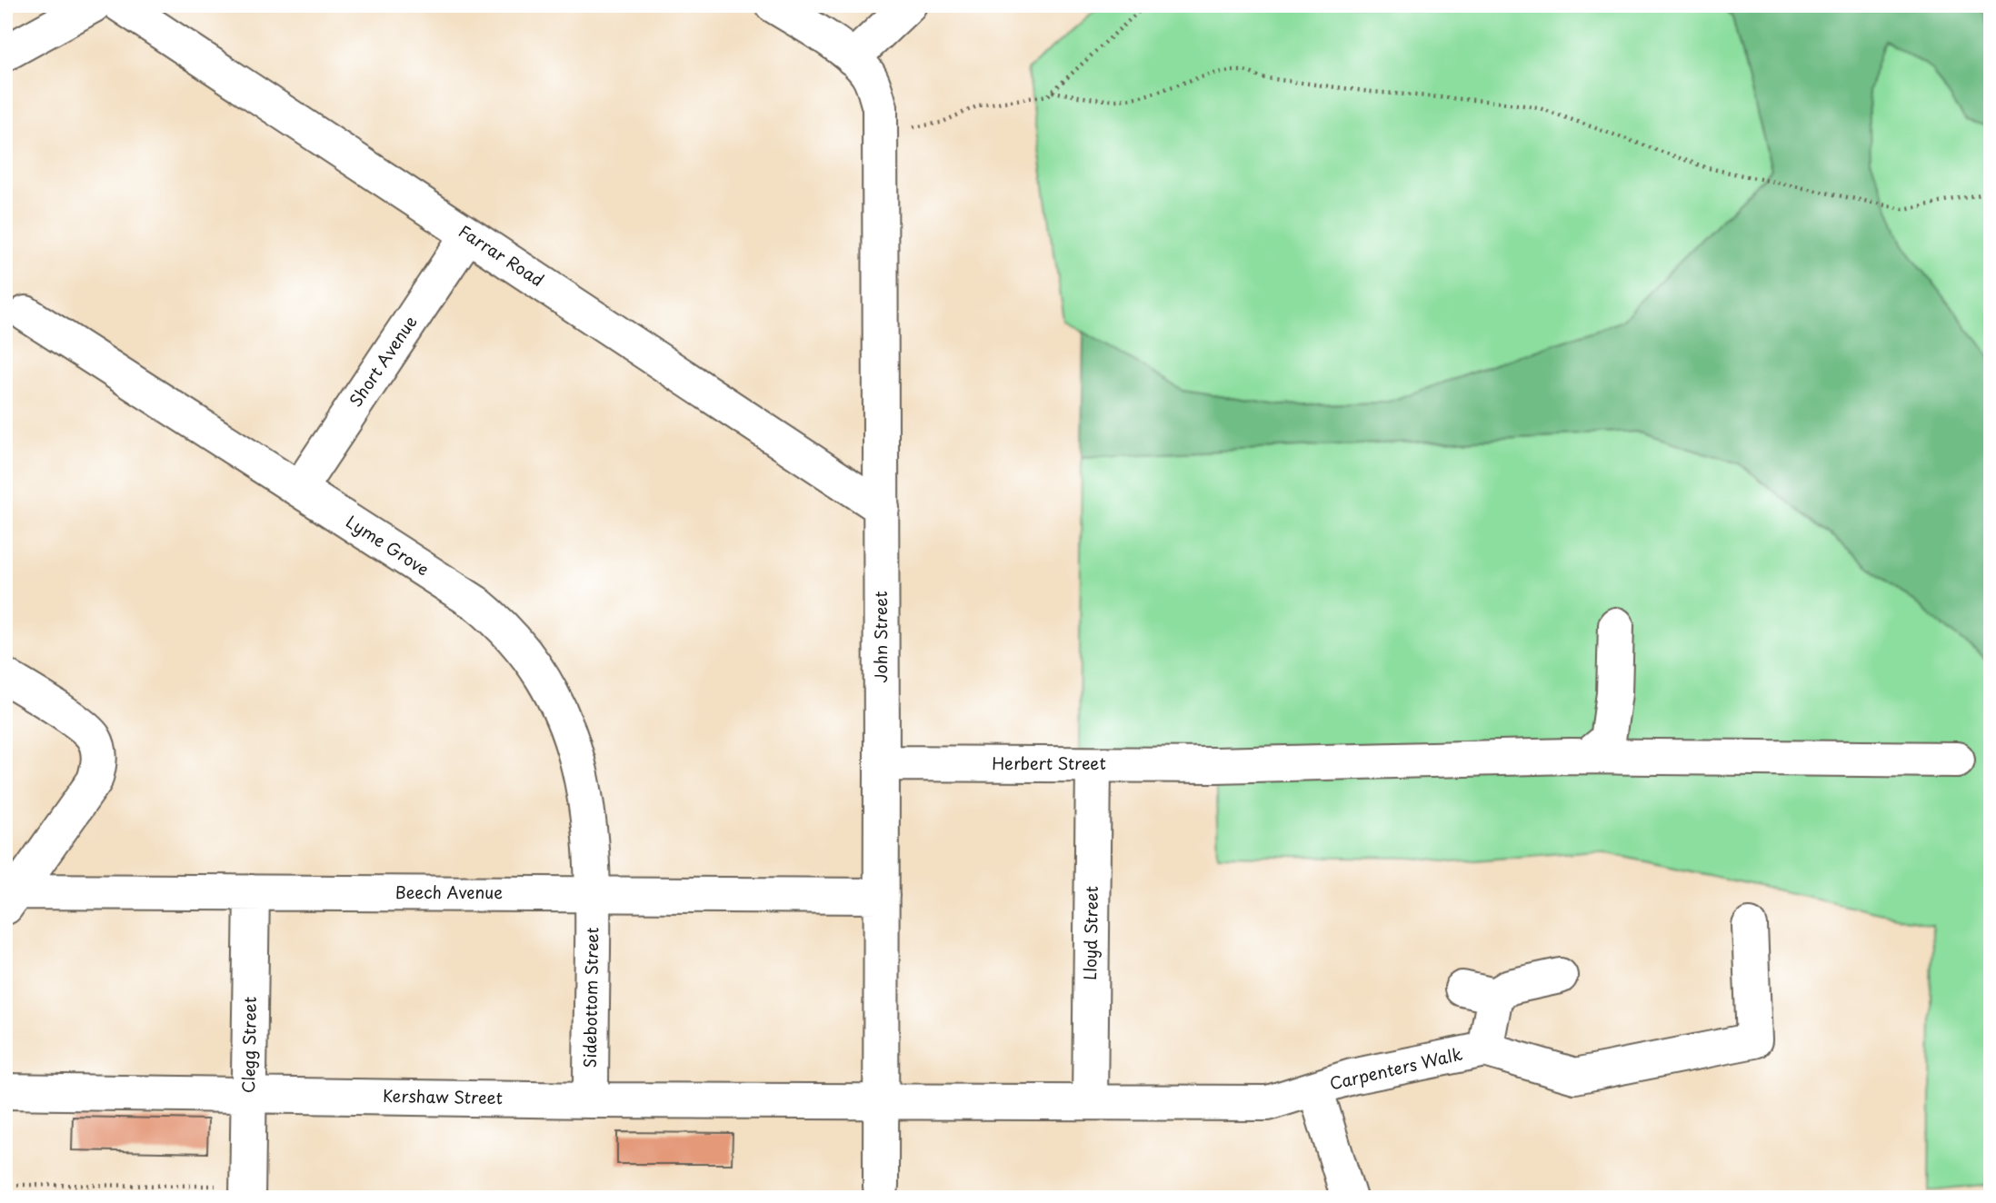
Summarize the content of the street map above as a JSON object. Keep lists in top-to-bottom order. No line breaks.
{"streets":{"street":["Farrar Road","Short Avenue","Lyme Grove","John Street","Herbert Street","Beech Avenue","Lloyd Street","Sidebottom Street","Clegg Street","Carpenters Walk","Kershaw Street"]},"crossings":[["Farrar Road","Short Avenue"],["Farrar Road","John Street"],["Short Avenue","Lyme Grove"],["Lyme Grove","Beech Avenue"],["Lyme Grove","Sidebottom Street"],["John Street","Herbert Street"],["John Street","Beech Avenue"],["John Street","Carpenters Walk"],["John Street","Kershaw Street"],["Herbert Street","Lloyd Street"],["Beech Avenue","Sidebottom Street"],["Beech Avenue","Clegg Street"],["Lloyd Street","Carpenters Walk"],["Sidebottom Street","Kershaw Street"],["Clegg Street","Kershaw Street"],["Carpenters Walk","Kershaw Street"]]}
